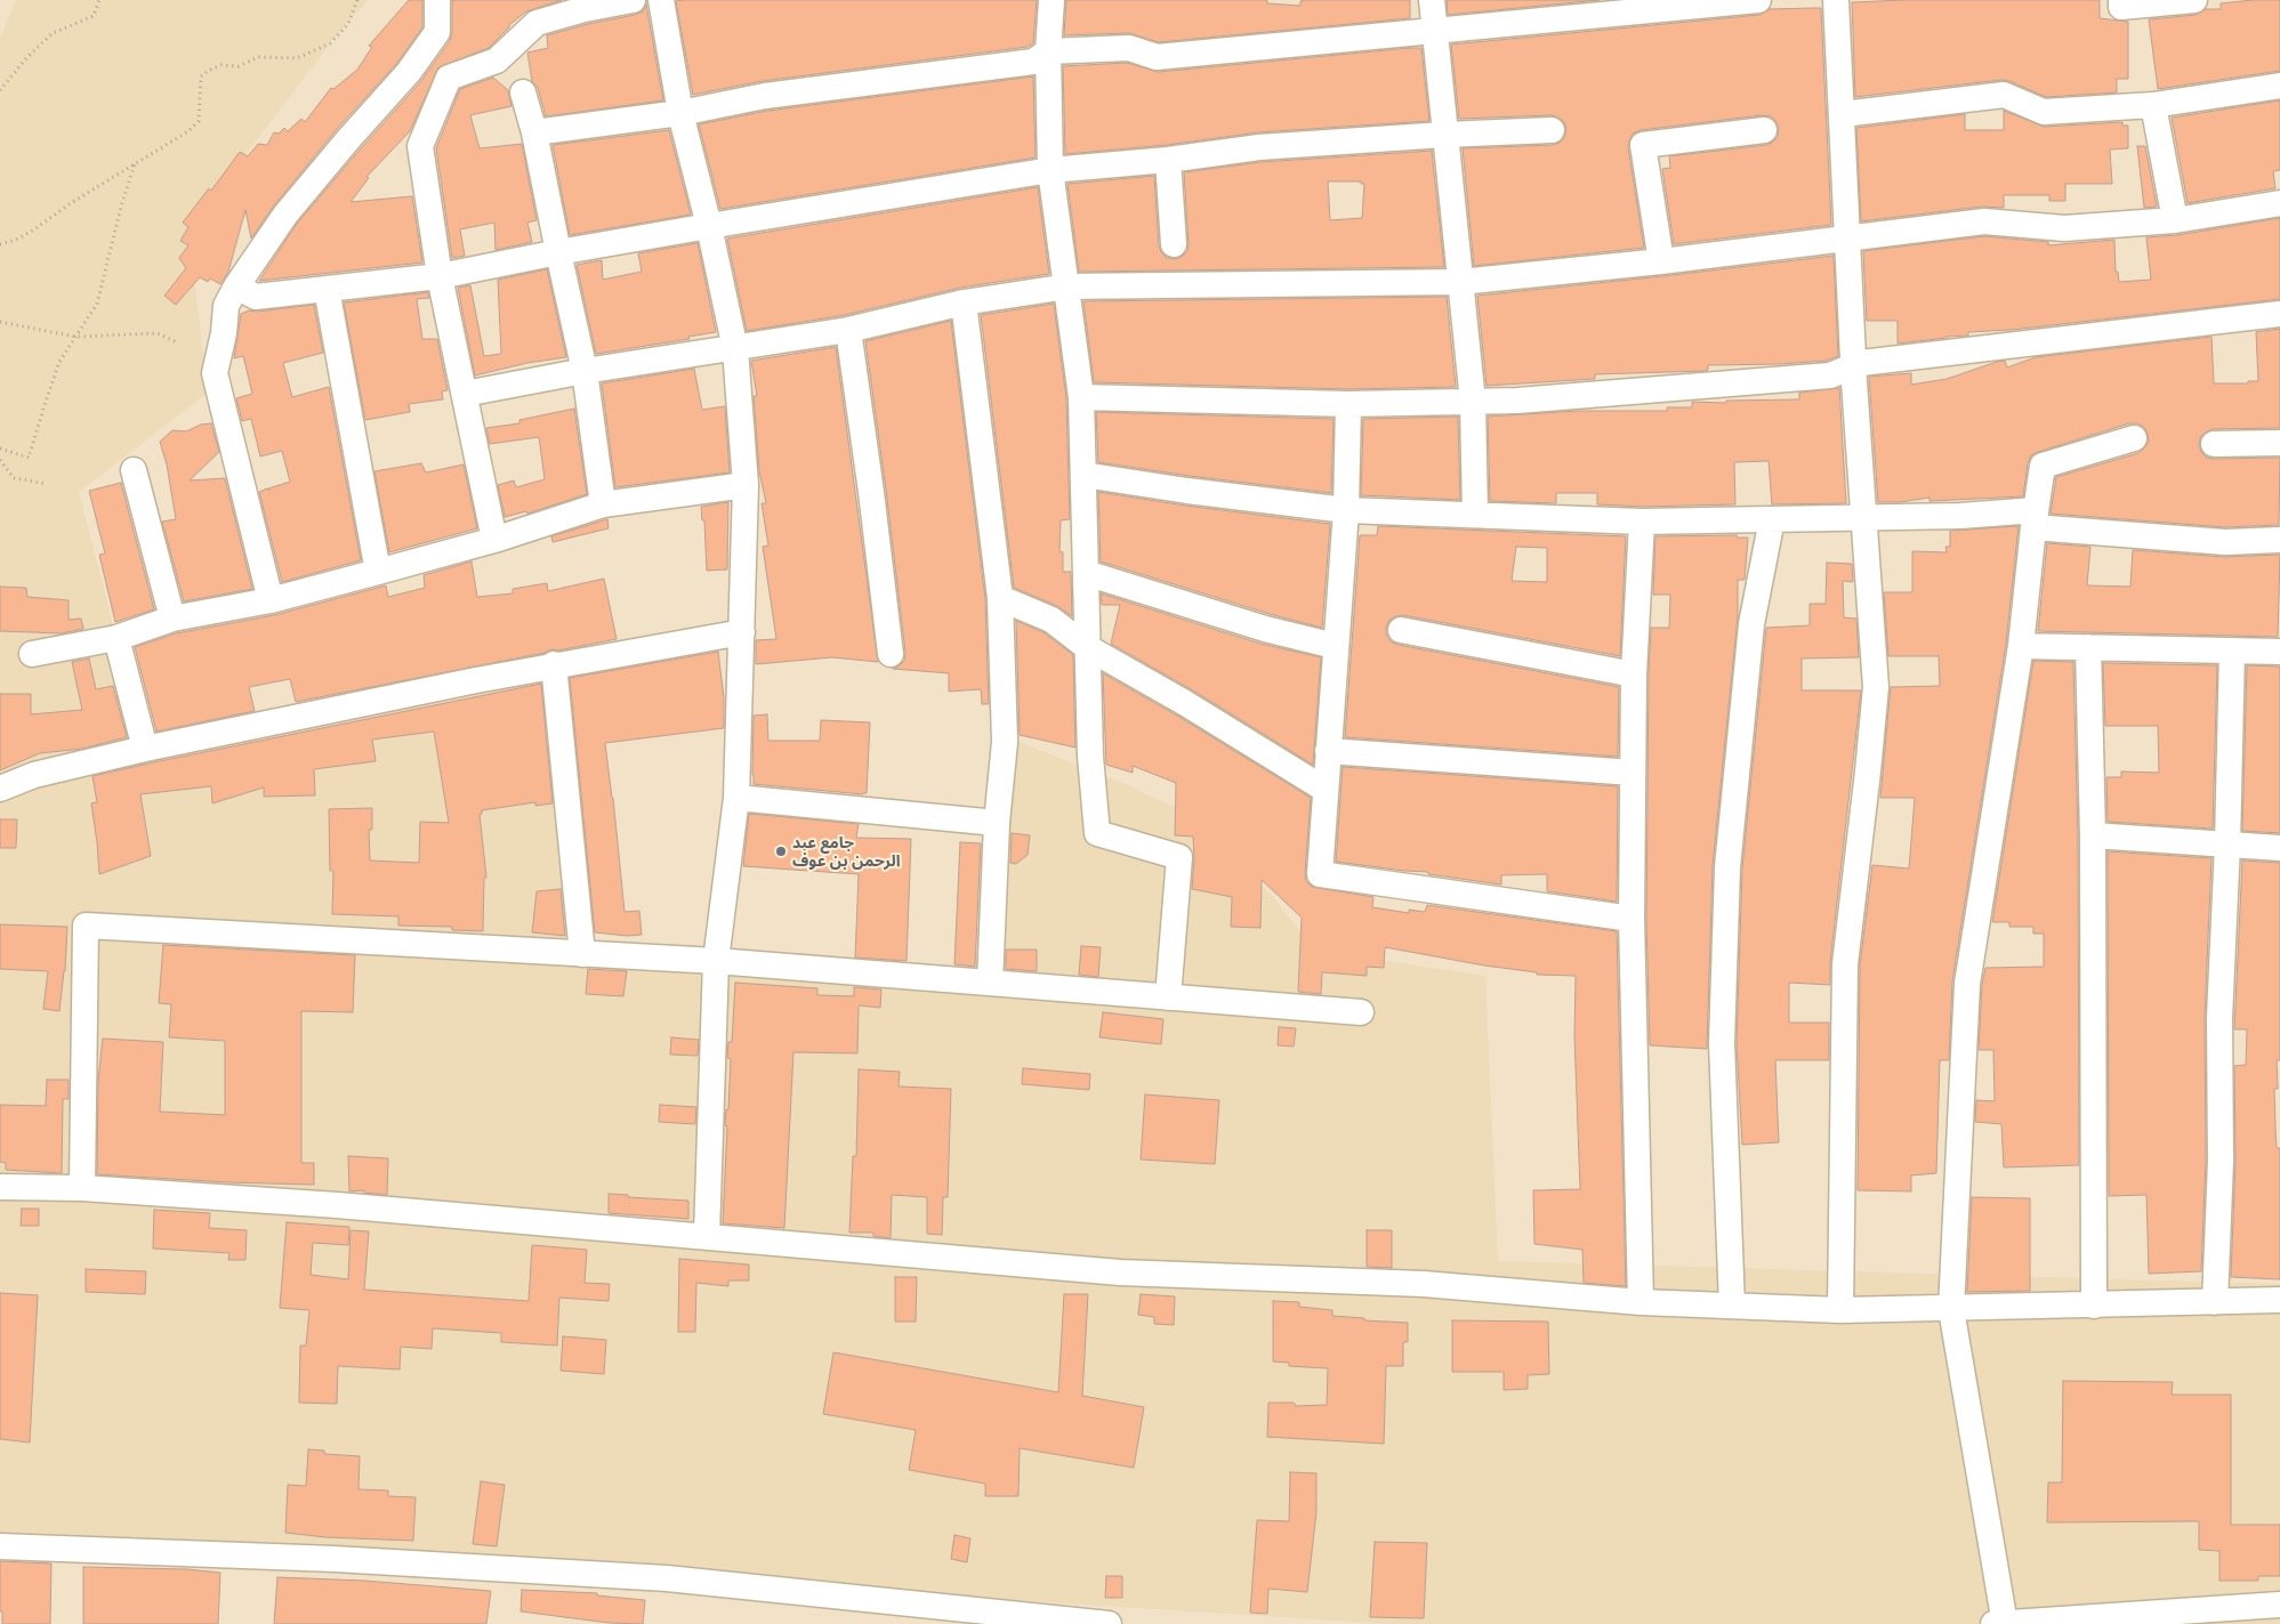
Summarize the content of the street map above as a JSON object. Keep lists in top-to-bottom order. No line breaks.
{"places":["جامع عبد الرحمن بن عوف"]}
